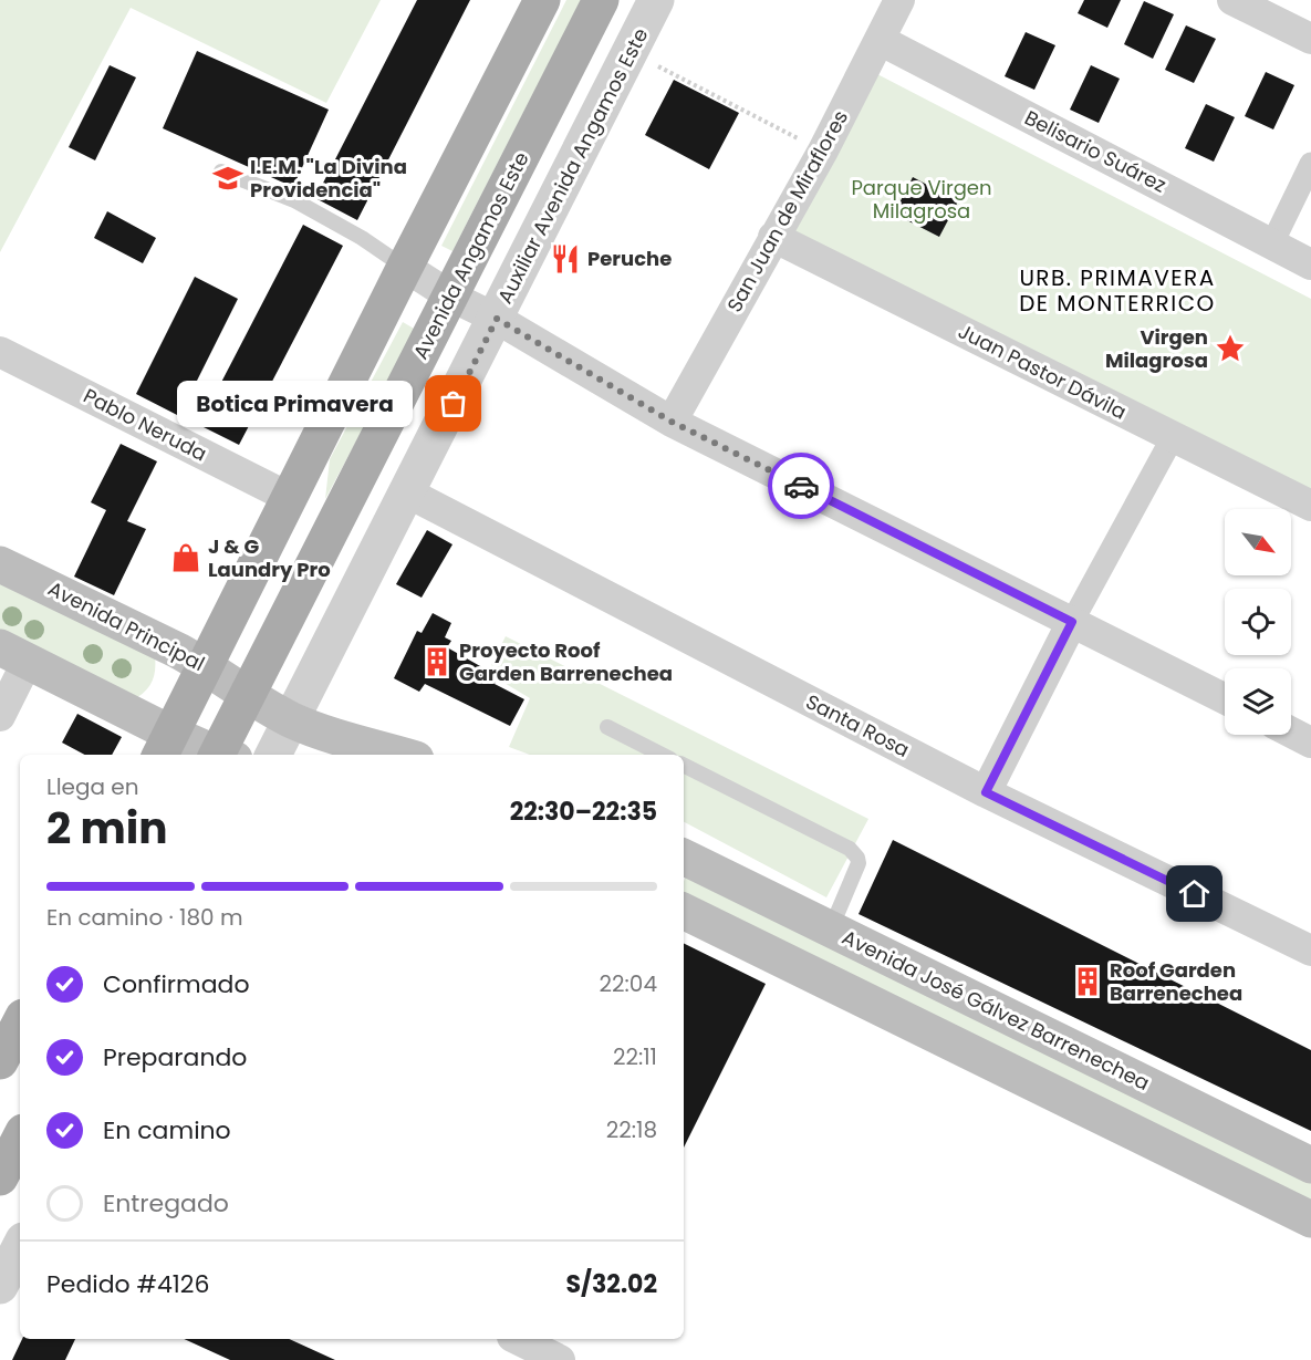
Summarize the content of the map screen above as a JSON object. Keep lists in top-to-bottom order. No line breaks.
{"streets":{"main road":["Avenida Angamos Este","Avenida Principal","Avenida José Gálvez Barrenechea"],"street":["Belisario Suárez","Auxiliar Avenida Angamos Este","San Juan de Miraflores","Juan Pastor Dávila","Pablo Neruda","Santa Rosa"]},"crossings":[["Belisario Suárez","San Juan de Miraflores"],["Auxiliar Avenida Angamos Este","Santa Rosa"],["San Juan de Miraflores","Juan Pastor Dávila"],["Avenida Angamos Este","Avenida Principal"]],"districts":["URB. PRIMAVERA DE MONTERRICO"],"parks":["Parque Virgen Milagrosa"],"places":{"school or university":["I.E.M. \"La Divina Providencia\""],"restaurant":["Peruche"],"place":["Virgen Milagrosa"],"other":["Botica Primavera"],"shop":["J & G Laundry Pro"],"building":["Proyecto Roof Garden Barrenechea","Roof Garden Barrenechea"]},"north":"bottom right","page":{"bubble":"Botica Primavera","heading":["2 min","Llega en","22:30–22:35"],"panel":["Pedido #4126","S/32.02"],"bar":"En camino · 180 m","list":[["Confirmado","22:04"],["Preparando","22:11"],["En camino","22:18"],"Entregado"]}}
